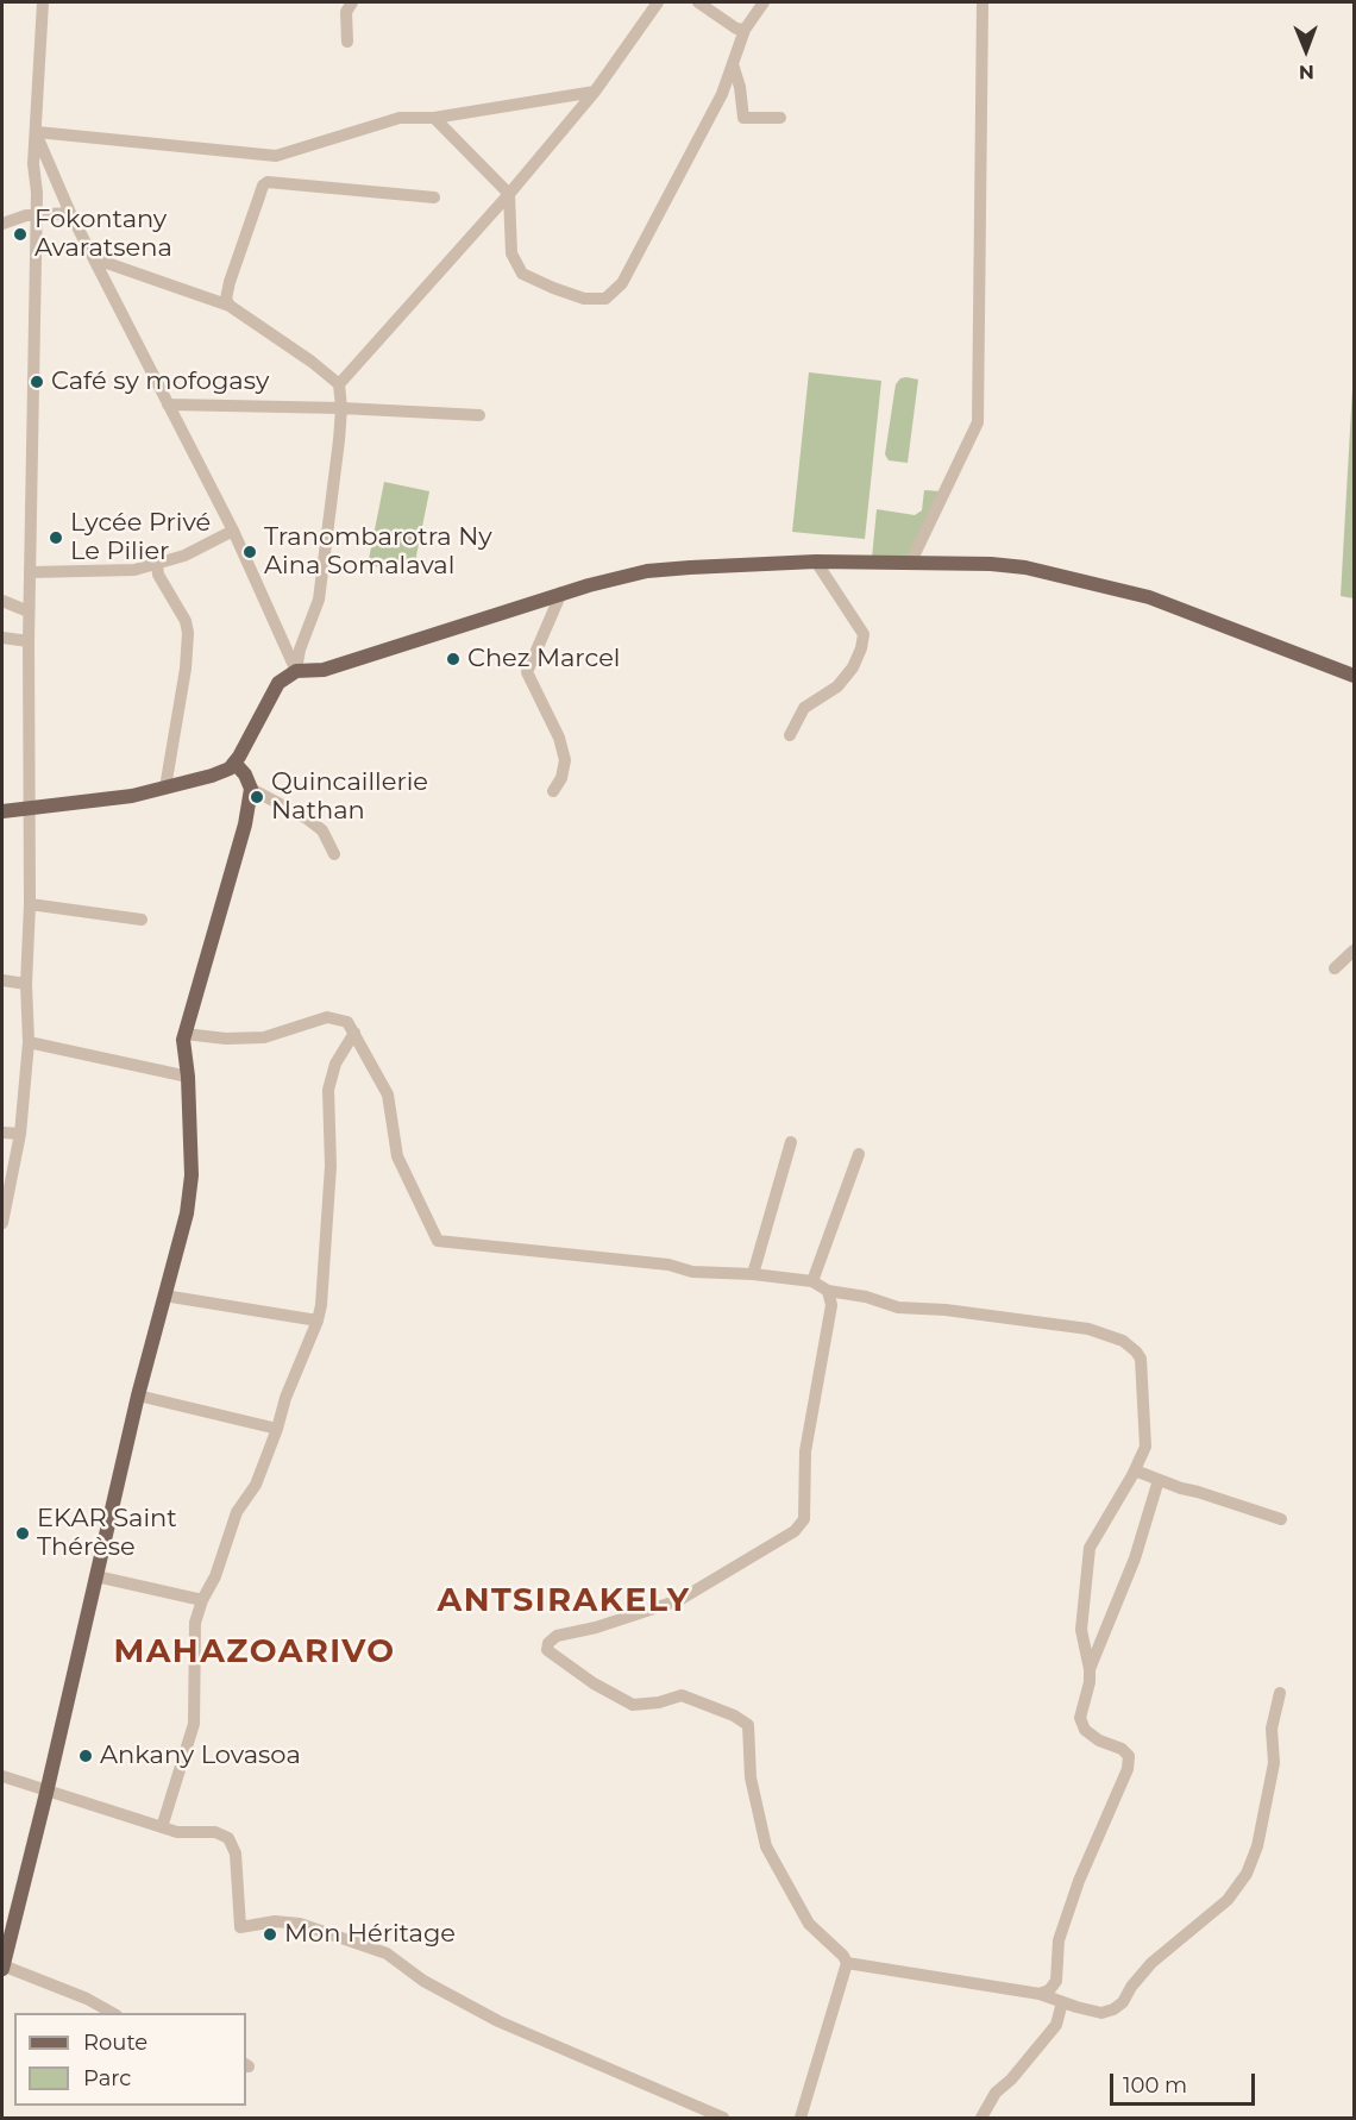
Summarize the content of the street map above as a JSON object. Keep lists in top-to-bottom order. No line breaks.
{"districts":["ANTSIRAKELY","MAHAZOARIVO"],"places":["Fokontany Avaratsena","Café sy mofogasy","Lycée Privé Le Pilier","Tranombarotra Ny Aina Somalaval","Chez Marcel","Quincaillerie Nathan","EKAR Saint Thérèse","Ankany Lovasoa","Mon Héritage"],"legend":["Route","Parc"],"scale_bar":"100 m","north":"bottom"}
